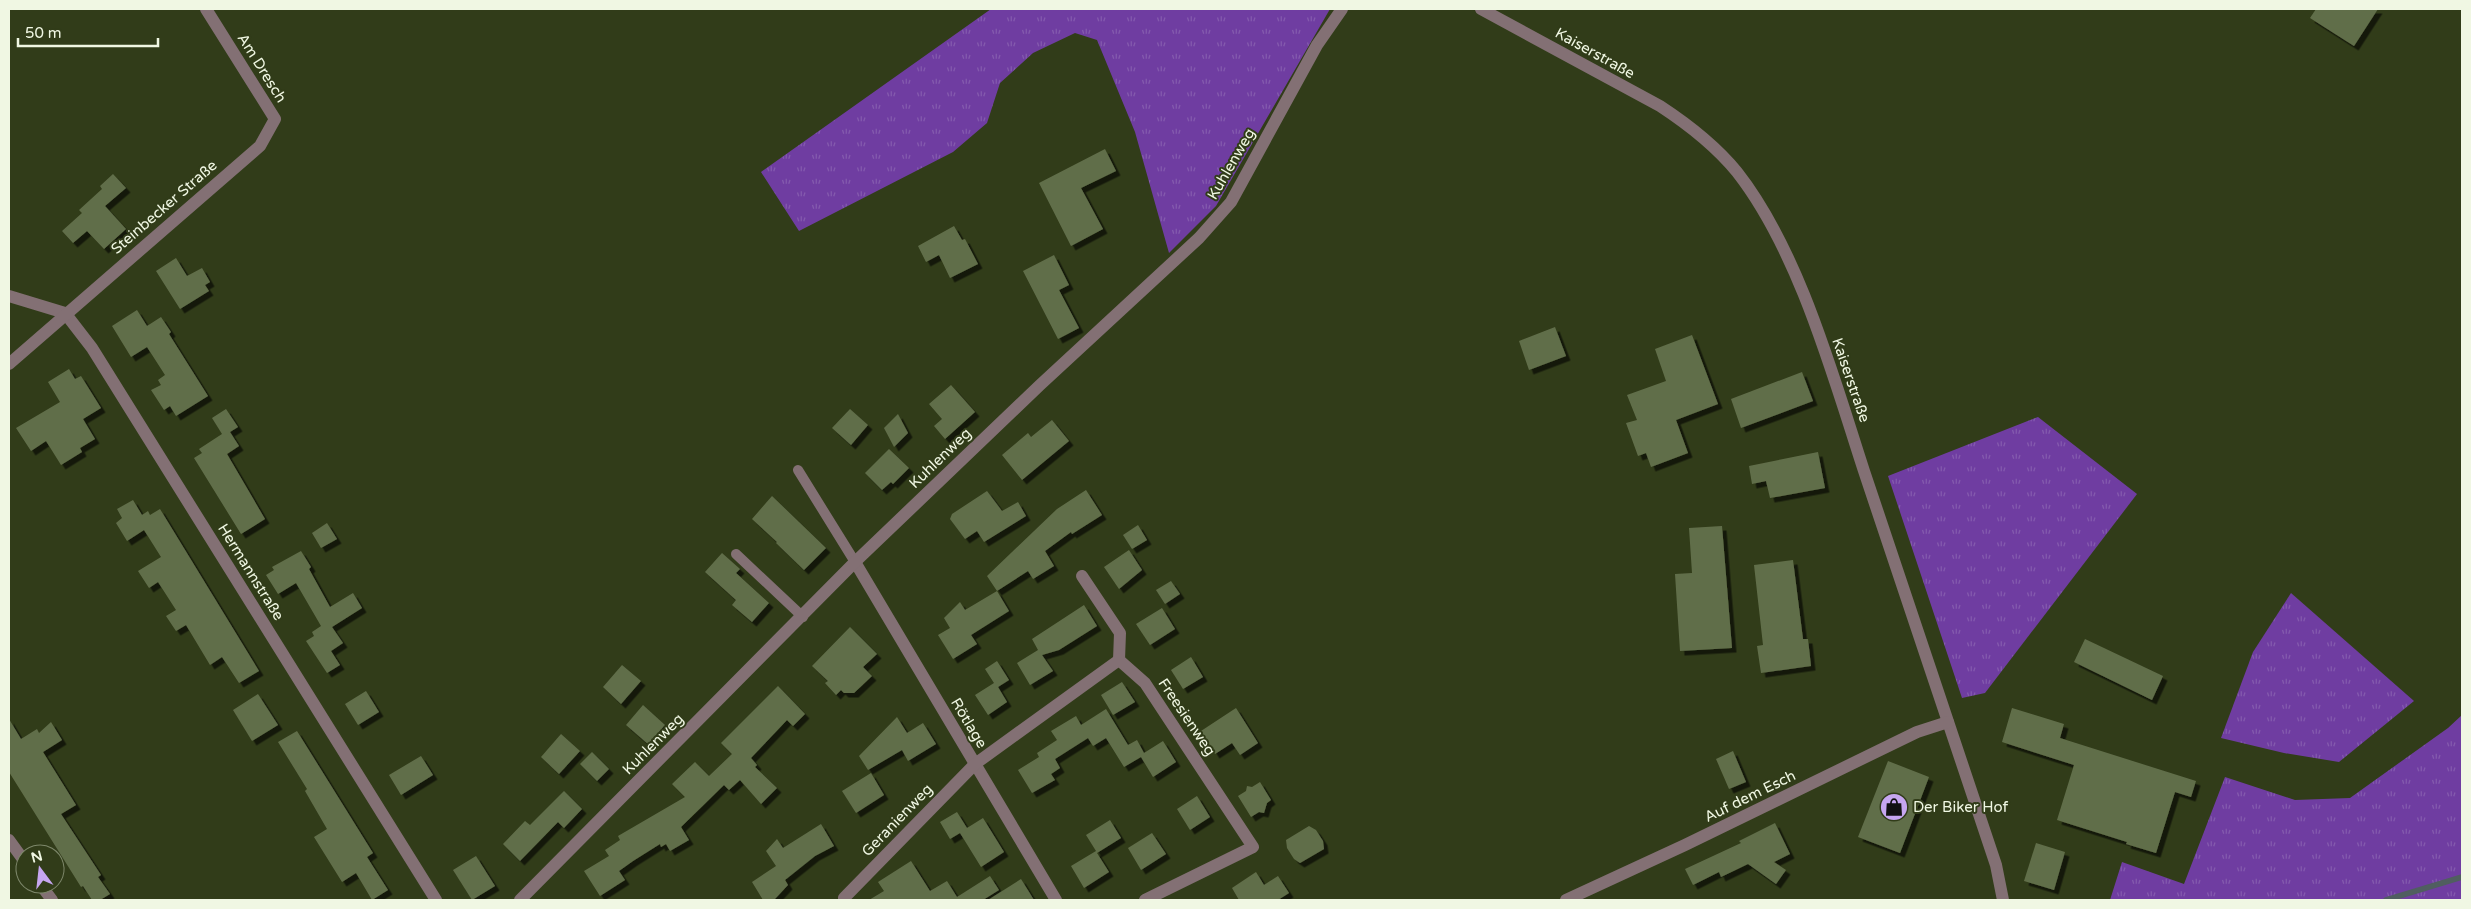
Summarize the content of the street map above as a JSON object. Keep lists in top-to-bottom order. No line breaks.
{"streets":{"street":["Kaiserstraße","Am Dresch","Kuhlenweg","Steinbecker Straße","Hermannstraße","Freesienweg","Rötlage","Auf dem Esch","Geranienweg"]},"crossings":[["Kaiserstraße","Auf dem Esch"],["Am Dresch","Steinbecker Straße"],["Kuhlenweg","Rötlage"],["Steinbecker Straße","Hermannstraße"],["Rötlage","Geranienweg"]],"places":{"shop":["Der Biker Hof"]},"scale_bar":"50 m","north":"top"}
